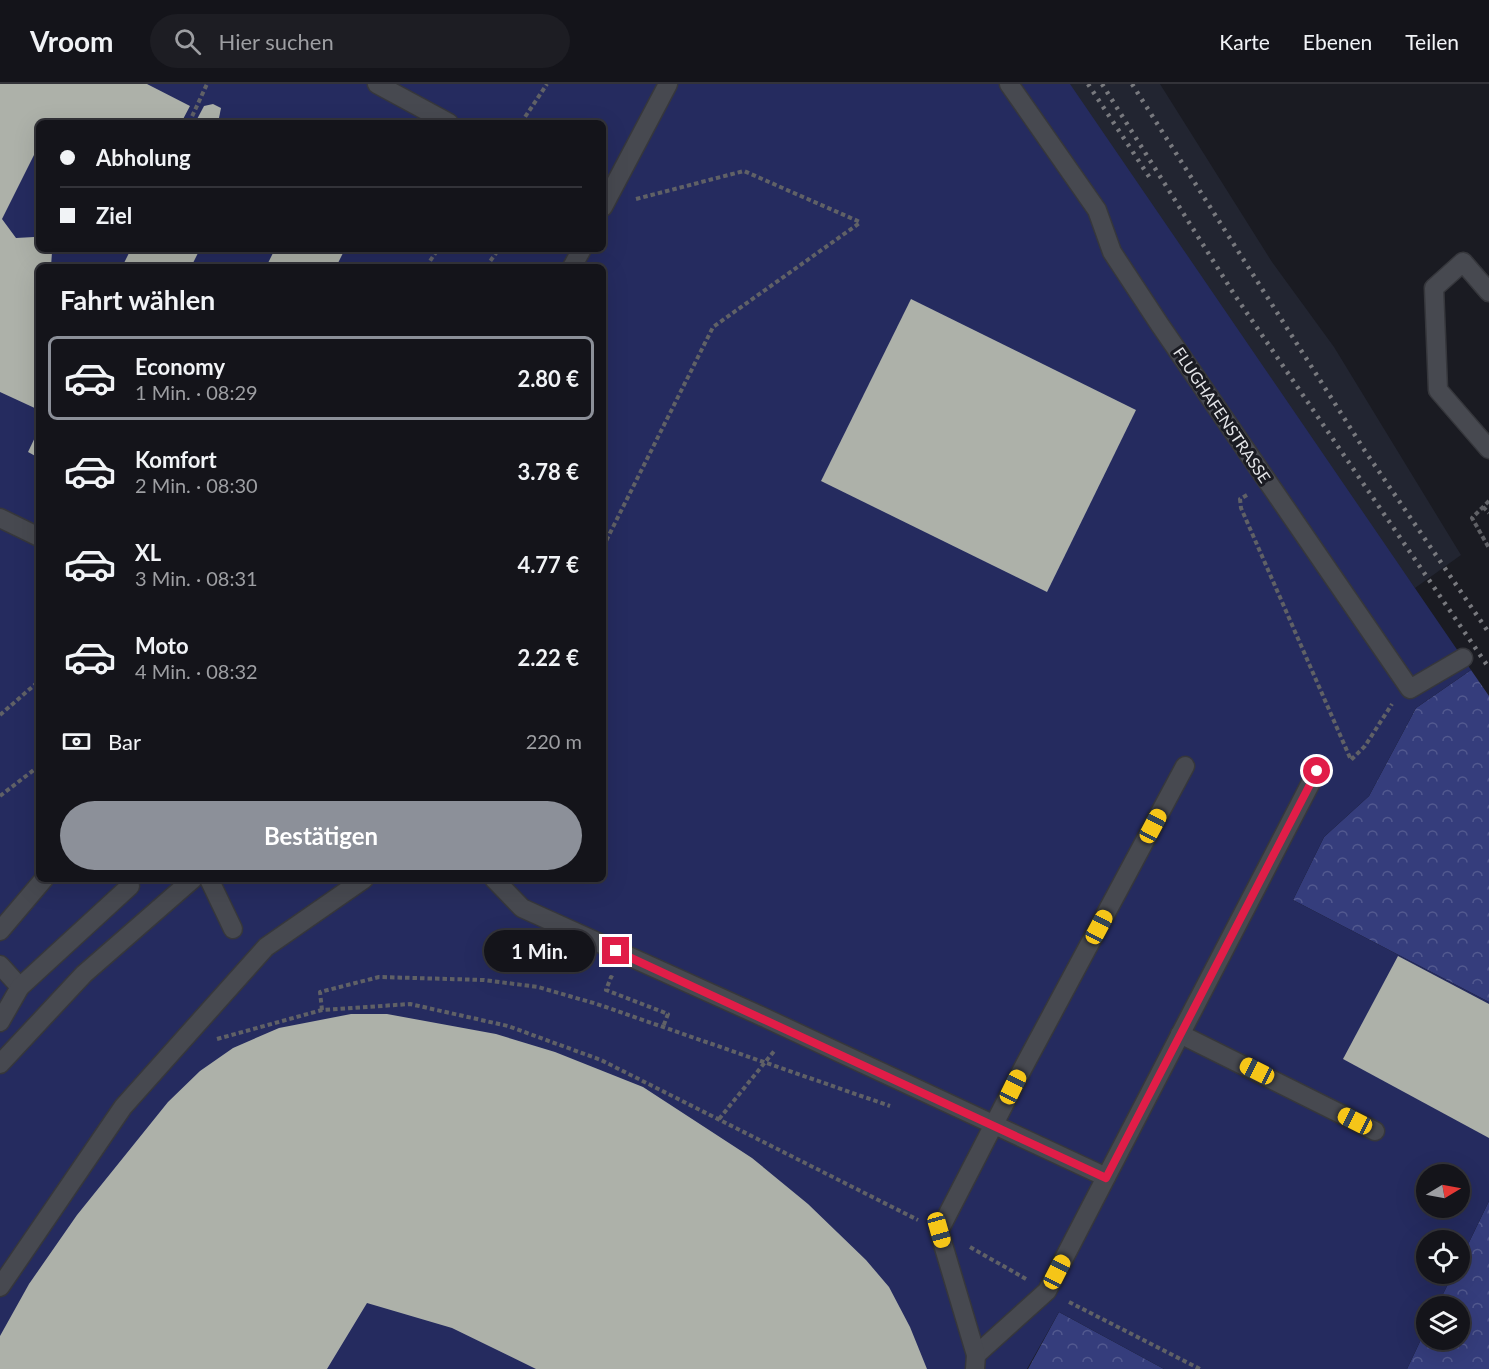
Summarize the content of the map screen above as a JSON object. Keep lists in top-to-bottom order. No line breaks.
{"streets":{"street":["FLUGHAFENSTRASSE"]},"north":"right","page":{"header":"Vroom","search":"Hier suchen","nav":["Karte","Ebenen","Teilen"],"banner":["Abholung","Ziel"],"heading":"Fahrt wählen","list":[{"name":"Economy","note":"1 Min. · 08:29","value":"2.80 €"},{"name":"Komfort","note":"2 Min. · 08:30","value":"3.78 €"},{"name":"XL","note":"3 Min. · 08:31","value":"4.77 €"},{"name":"Moto","note":"4 Min. · 08:32","value":"2.22 €"}],"pay":["Bar","220 m"],"buttons":"Bestätigen","bubble":"1 Min."}}
